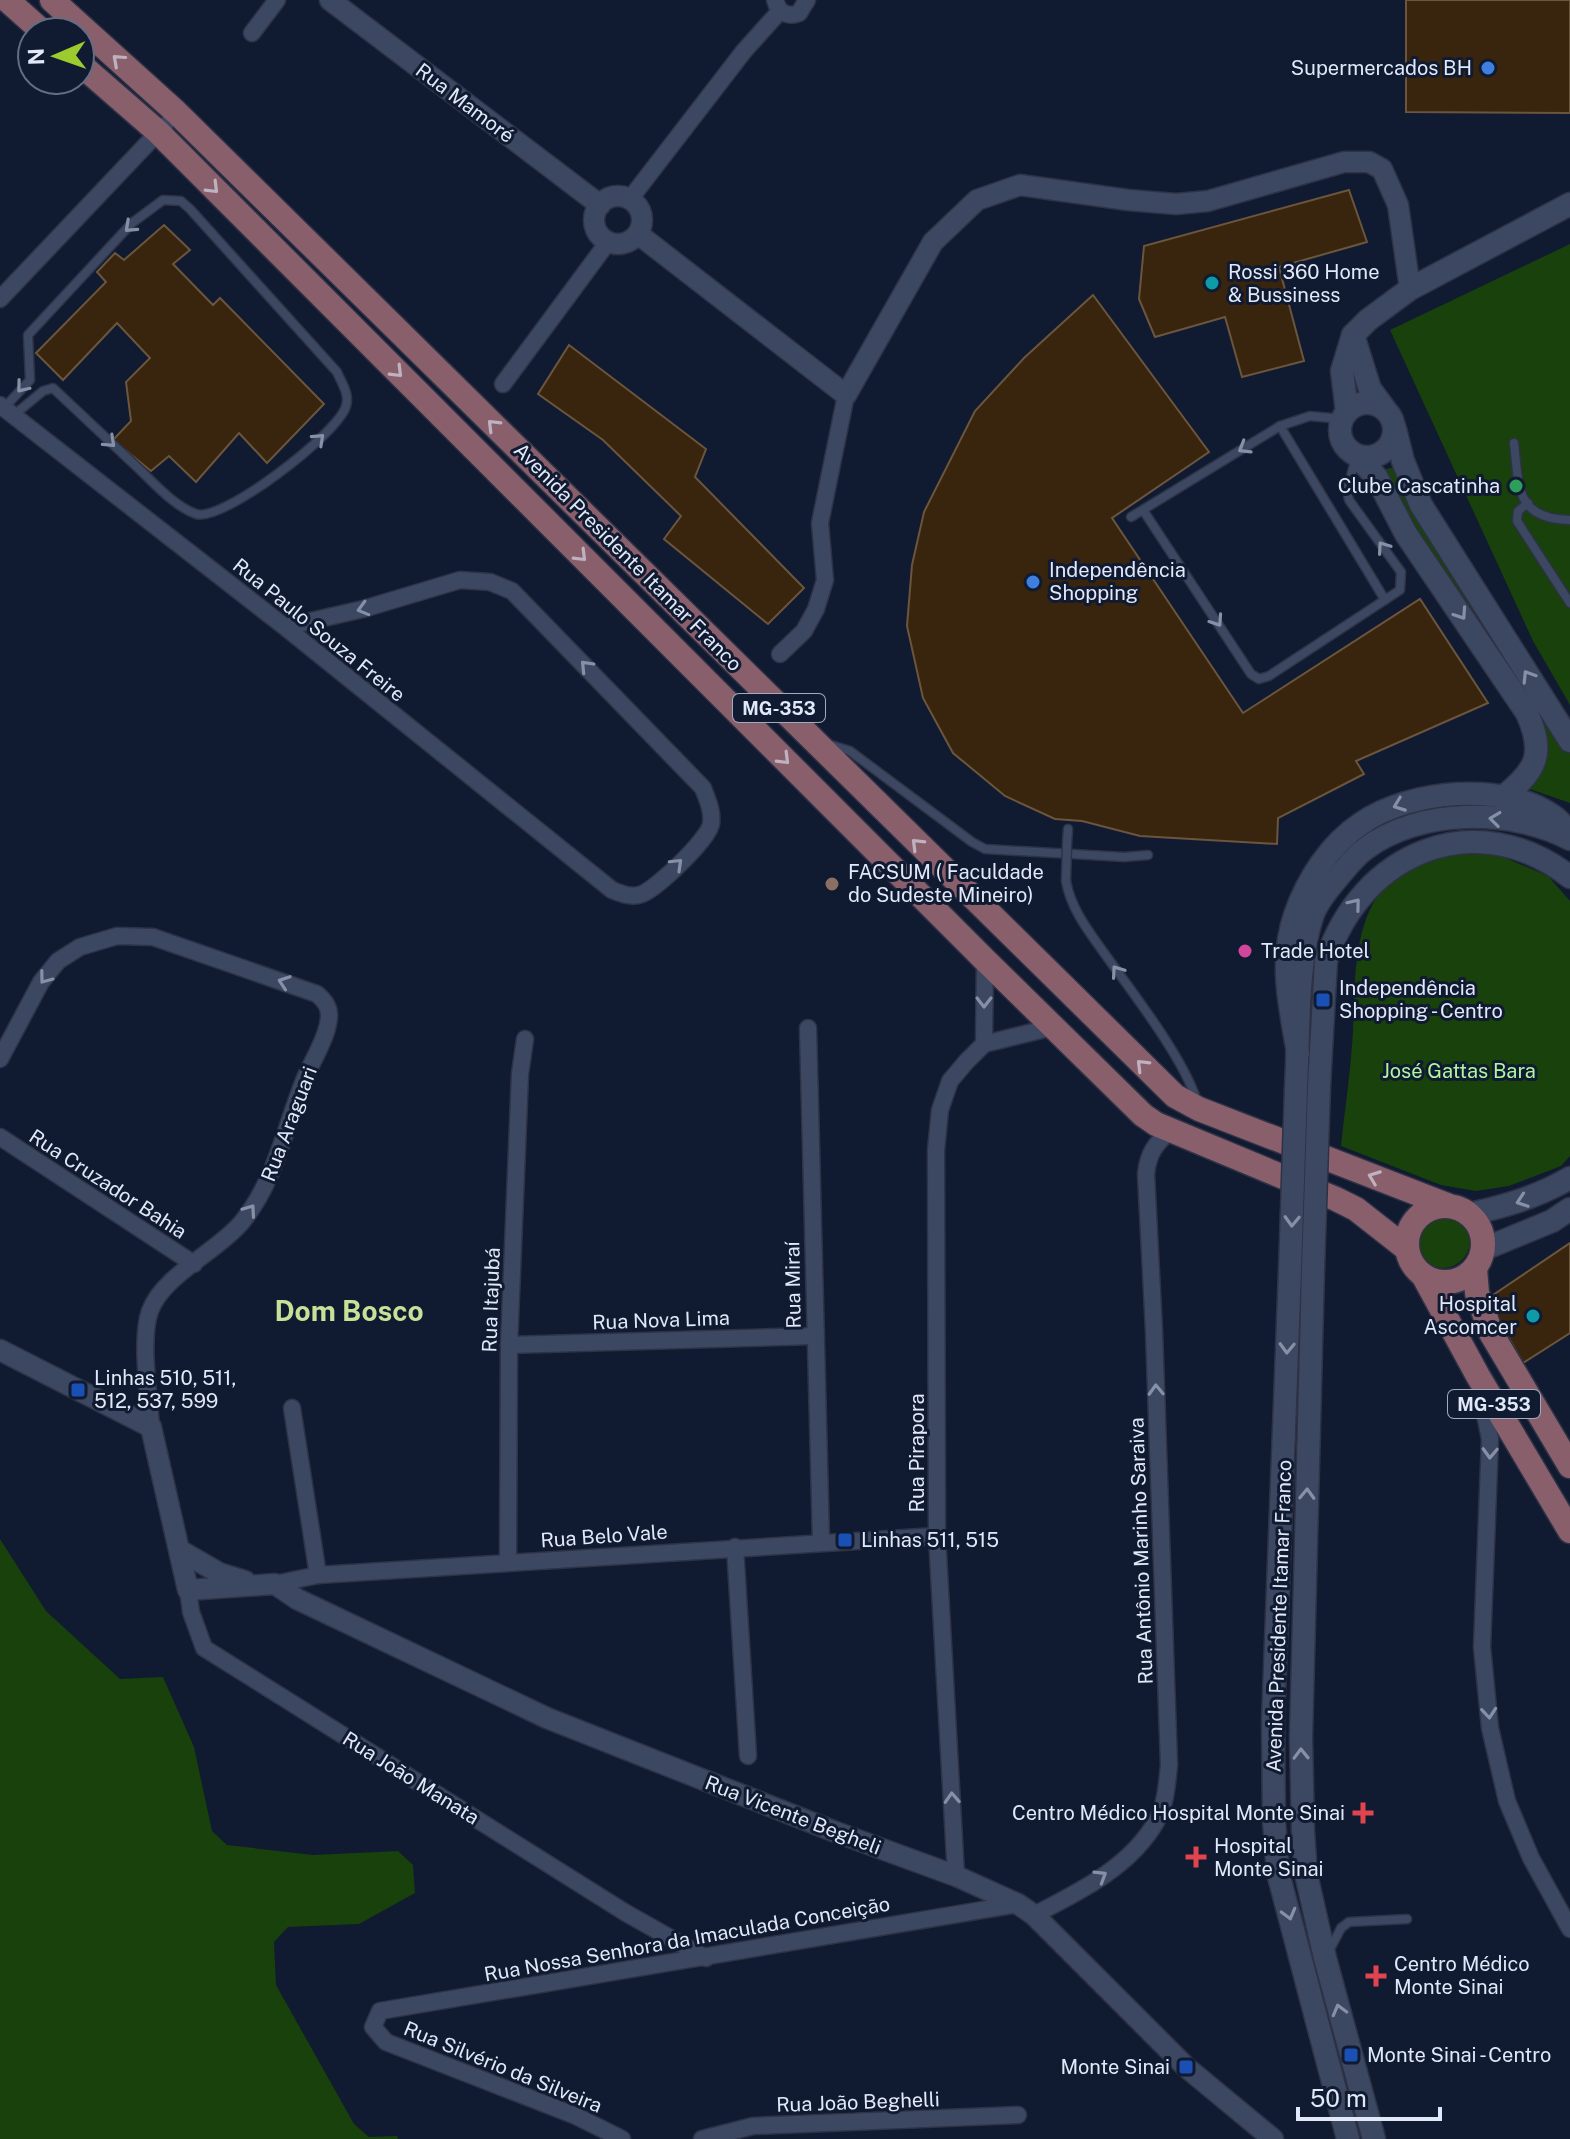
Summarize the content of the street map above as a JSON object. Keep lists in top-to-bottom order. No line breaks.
{"streets":{"main road":["Avenida Presidente Itamar Franco","MG-353"],"street":["Rua Mamoré","Rua Paulo Souza Freire","Rua Araguari","Rua Cruzador Bahia","Rua Miraí","Rua Itajubá","Rua Nova Lima","Rua Pirapora","Rua Belo Vale","Rua Antônio Marinho Saraiva","Rua João Manata","Rua Vicente Begheli","Rua Nossa Senhora da Imaculada Conceição","Rua Silvério da Silveira","Rua João Beghelli"]},"crossings":[["Avenida Presidente Itamar Franco","MG-353"],["Avenida Presidente Itamar Franco","Rua Antônio Marinho Saraiva"],["Rua Araguari","Rua Cruzador Bahia"],["Rua Araguari","Rua João Manata"],["Rua Miraí","Rua Nova Lima"],["Rua Miraí","Rua Belo Vale"],["Rua Itajubá","Rua Nova Lima"],["Rua Itajubá","Rua Belo Vale"],["Rua Pirapora","Rua Belo Vale"],["Rua Pirapora","Rua Vicente Begheli"],["Rua Belo Vale","Rua Vicente Begheli"],["Rua Antônio Marinho Saraiva","Rua Vicente Begheli"],["Rua Antônio Marinho Saraiva","Rua Nossa Senhora da Imaculada Conceição"],["Rua João Manata","Rua Nossa Senhora da Imaculada Conceição"],["Rua Vicente Begheli","Rua Nossa Senhora da Imaculada Conceição"],["Rua Nossa Senhora da Imaculada Conceição","Rua Silvério da Silveira"]],"one_way":["Rua Pirapora","Rua Antônio Marinho Saraiva"],"districts":["Dom Bosco"],"parks":["José Gattas Bara"],"places":{"other":["Supermercados BH","Rossi 360 Home & Bussiness","Clube Cascatinha","Independência Shopping","FACSUM ( Faculdade do Sudeste Mineiro)","Trade Hotel","Hospital Ascomcer"],"transit":["Independência Shopping - Centro","Linhas 510, 511, 512, 537, 599","Linhas 511, 515","Monte Sinai - Centro","Monte Sinai"],"health":["Centro Médico Hospital Monte Sinai","Hospital Monte Sinai","Centro Médico Monte Sinai"]},"scale_bar":"50 m","north":"left"}
